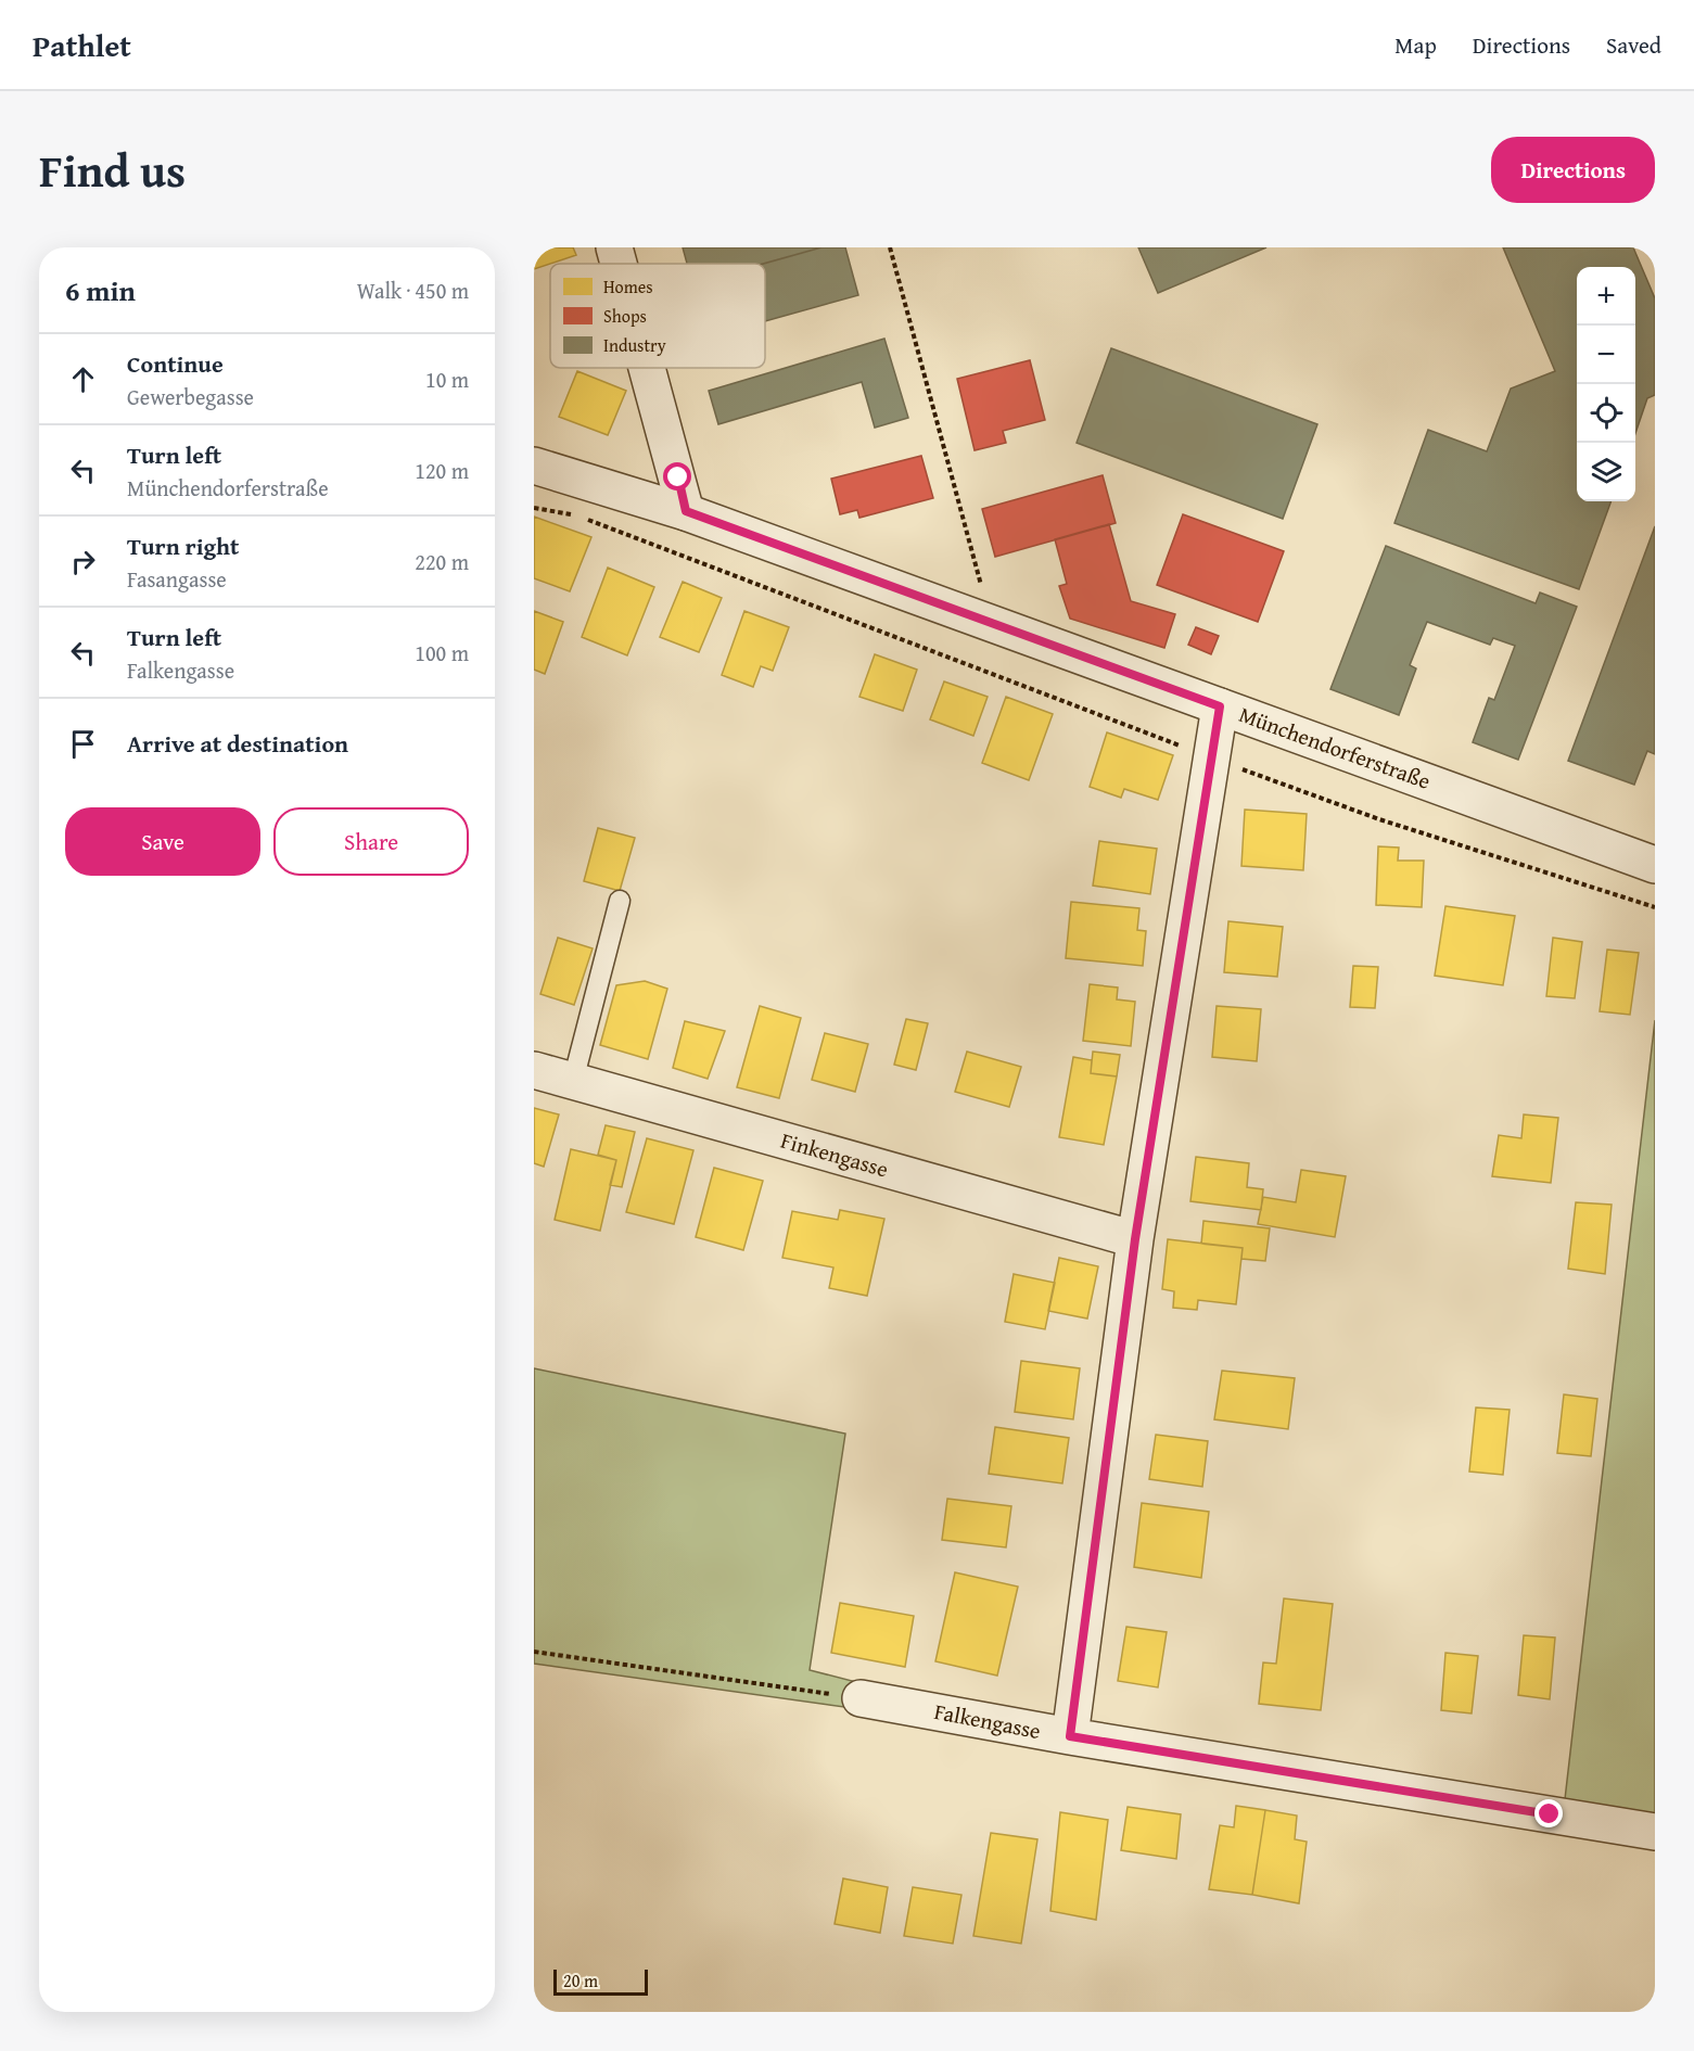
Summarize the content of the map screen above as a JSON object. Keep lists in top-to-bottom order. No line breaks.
{"streets":{"street":["Münchendorferstraße","Finkengasse","Falkengasse"]},"legend":["Homes","Shops","Industry"],"scale_bar":"20 m","page":{"header":"Pathlet","nav":["Map","Directions","Saved"],"title":"Find us","buttons":["Directions",["Save","Share"]],"heading":["6 min","Walk · 450 m"],"map_buttons":["+","−"],"list":[["Continue","Gewerbegasse","10 m"],["Turn left","Münchendorferstraße","120 m"],["Turn right","Fasangasse","220 m"],["Turn left","Falkengasse","100 m"],"Arrive at destination"],"scale":"20 m"}}
